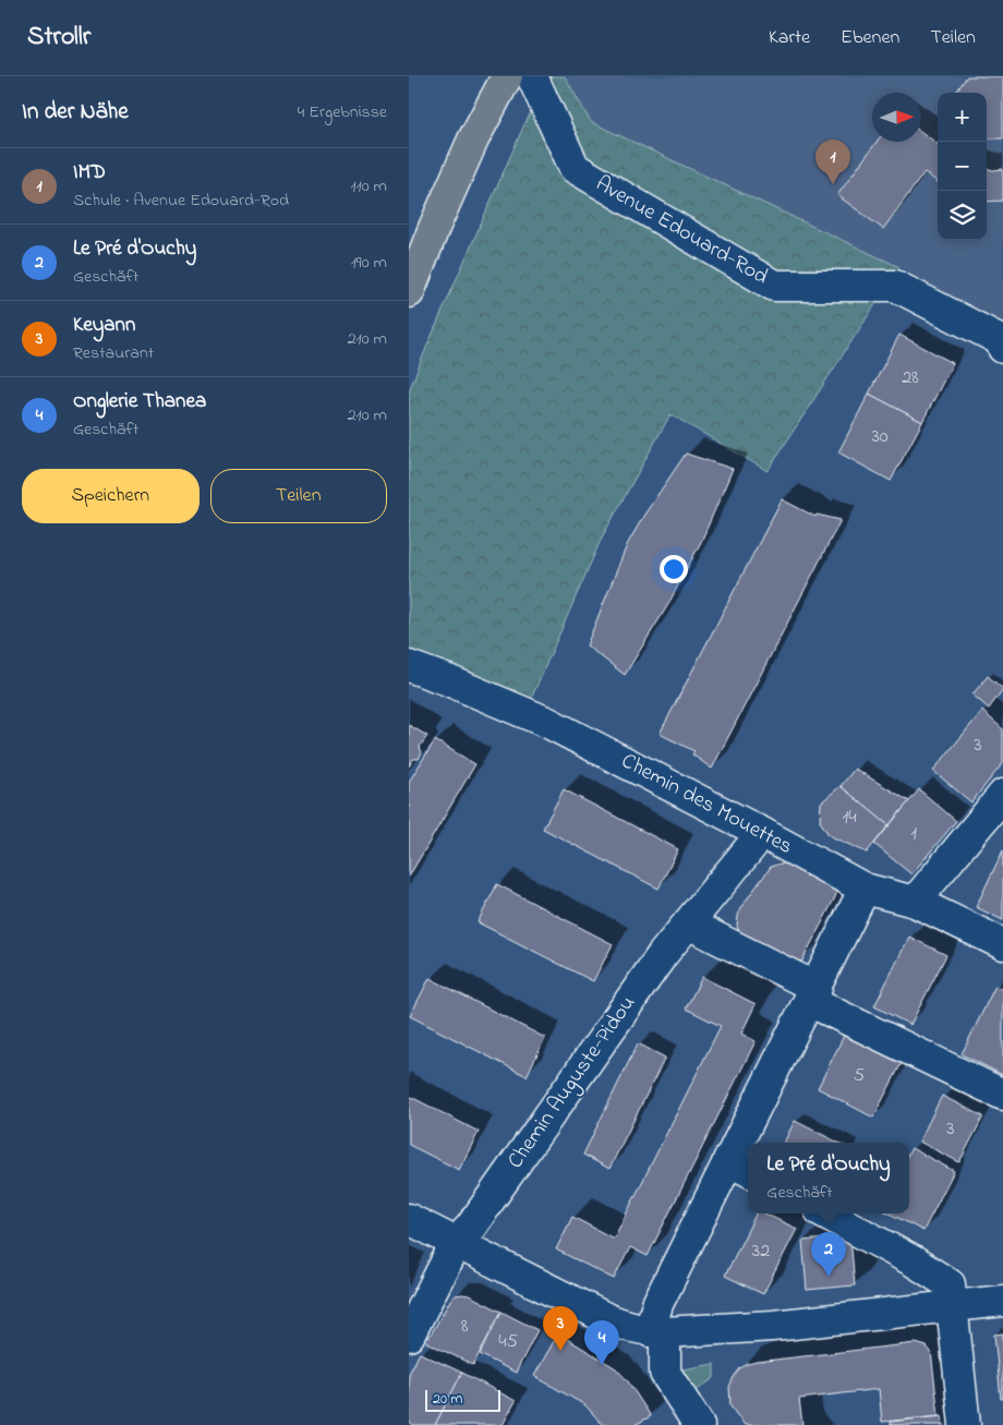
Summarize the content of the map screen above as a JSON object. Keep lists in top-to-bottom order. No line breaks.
{"streets":{"street":["Avenue Edouard-Rod","Chemin des Mouettes","Chemin Auguste-Pidou"]},"crossings":[["Chemin des Mouettes","Chemin Auguste-Pidou"]],"house_numbers":["28","30","3","14","1","5","3","32","8","45"],"scale_bar":"20 m","north":"right","page":{"header":"Strollr","nav":["Karte","Ebenen","Teilen"],"heading":["In der Nähe","4 Ergebnisse"],"map_buttons":["+","−"],"pins":["1","2","3","4"],"list":[{"mark":"1","name":"IMD","note":"Schule · Avenue Edouard-Rod","value":"110 m"},{"mark":"2","name":"Le Pré d'Ouchy","note":"Geschäft","value":"190 m"},{"mark":"3","name":"Keyann","note":"Restaurant","value":"210 m"},{"mark":"4","name":"Onglerie Thanea","note":"Geschäft","value":"210 m"}],"buttons":["Speichern","Teilen"],"popup":["Le Pré d'Ouchy","Geschäft"],"scale":"20 m"}}
